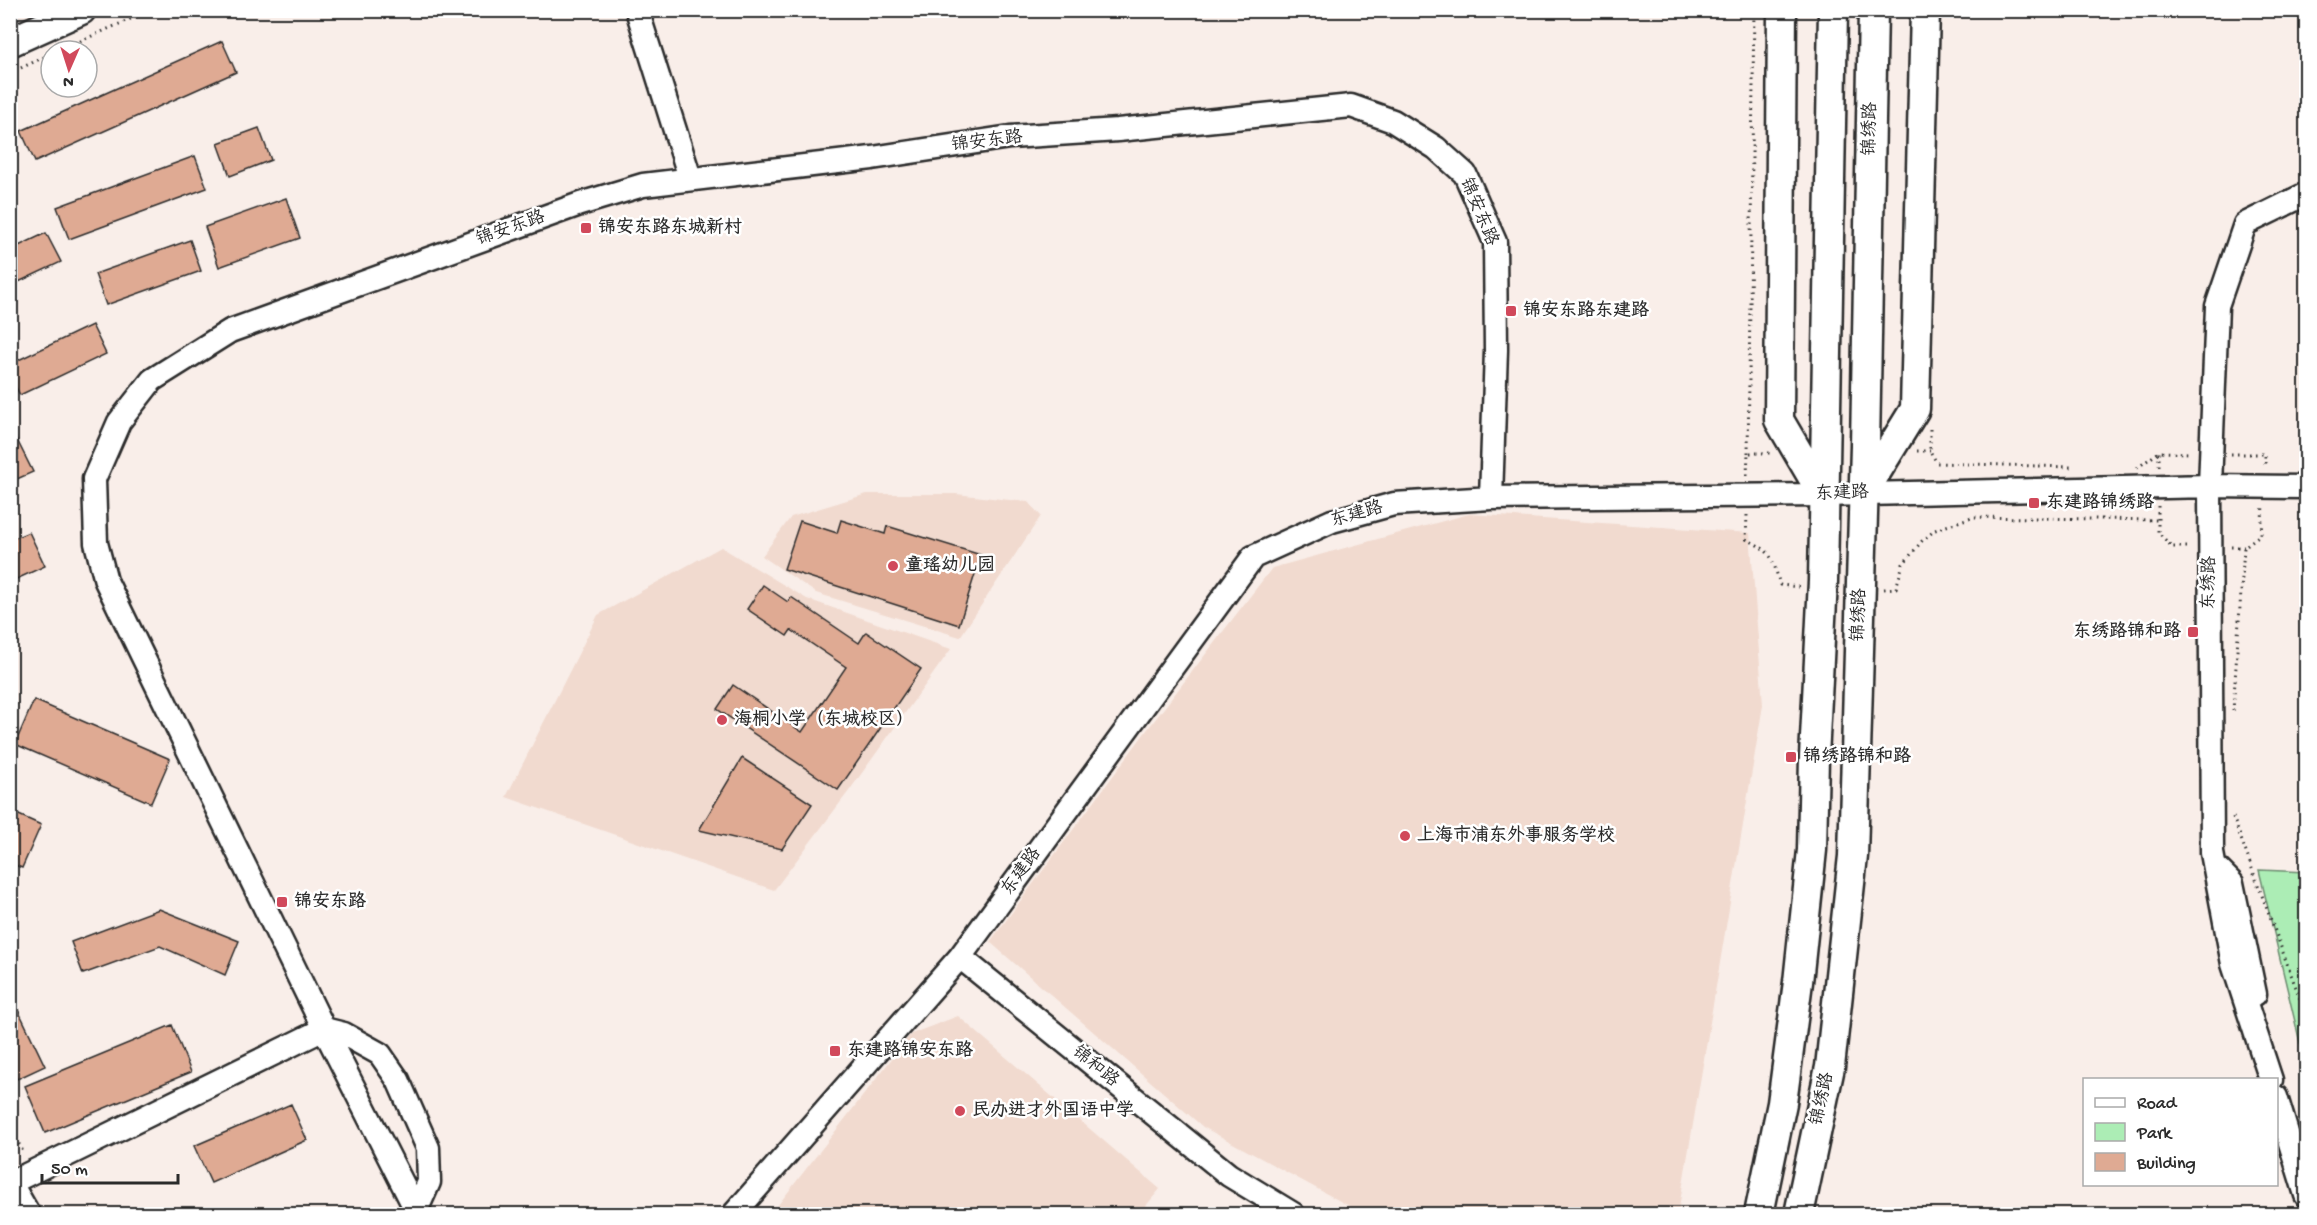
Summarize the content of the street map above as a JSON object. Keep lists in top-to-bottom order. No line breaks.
{"streets":{"main road":["锦绣路"],"street":["锦安东路","东建路","东绣路","锦和路"]},"crossings":[["锦绣路","东建路"],["锦安东路","东建路"],["东建路","东绣路"],["东建路","锦和路"]],"places":{"transit":["锦安东路东城新村","锦安东路东建路","东建路锦绣路","东绣路锦和路","锦绣路锦和路","锦安东路","东建路锦安东路"],"other":["童瑶幼儿园","海桐小学（东城校区）","上海市浦东外事服务学校","民办进才外国语中学"]},"legend":["Road","Park","Building"],"scale_bar":"50 m","north":"bottom"}
